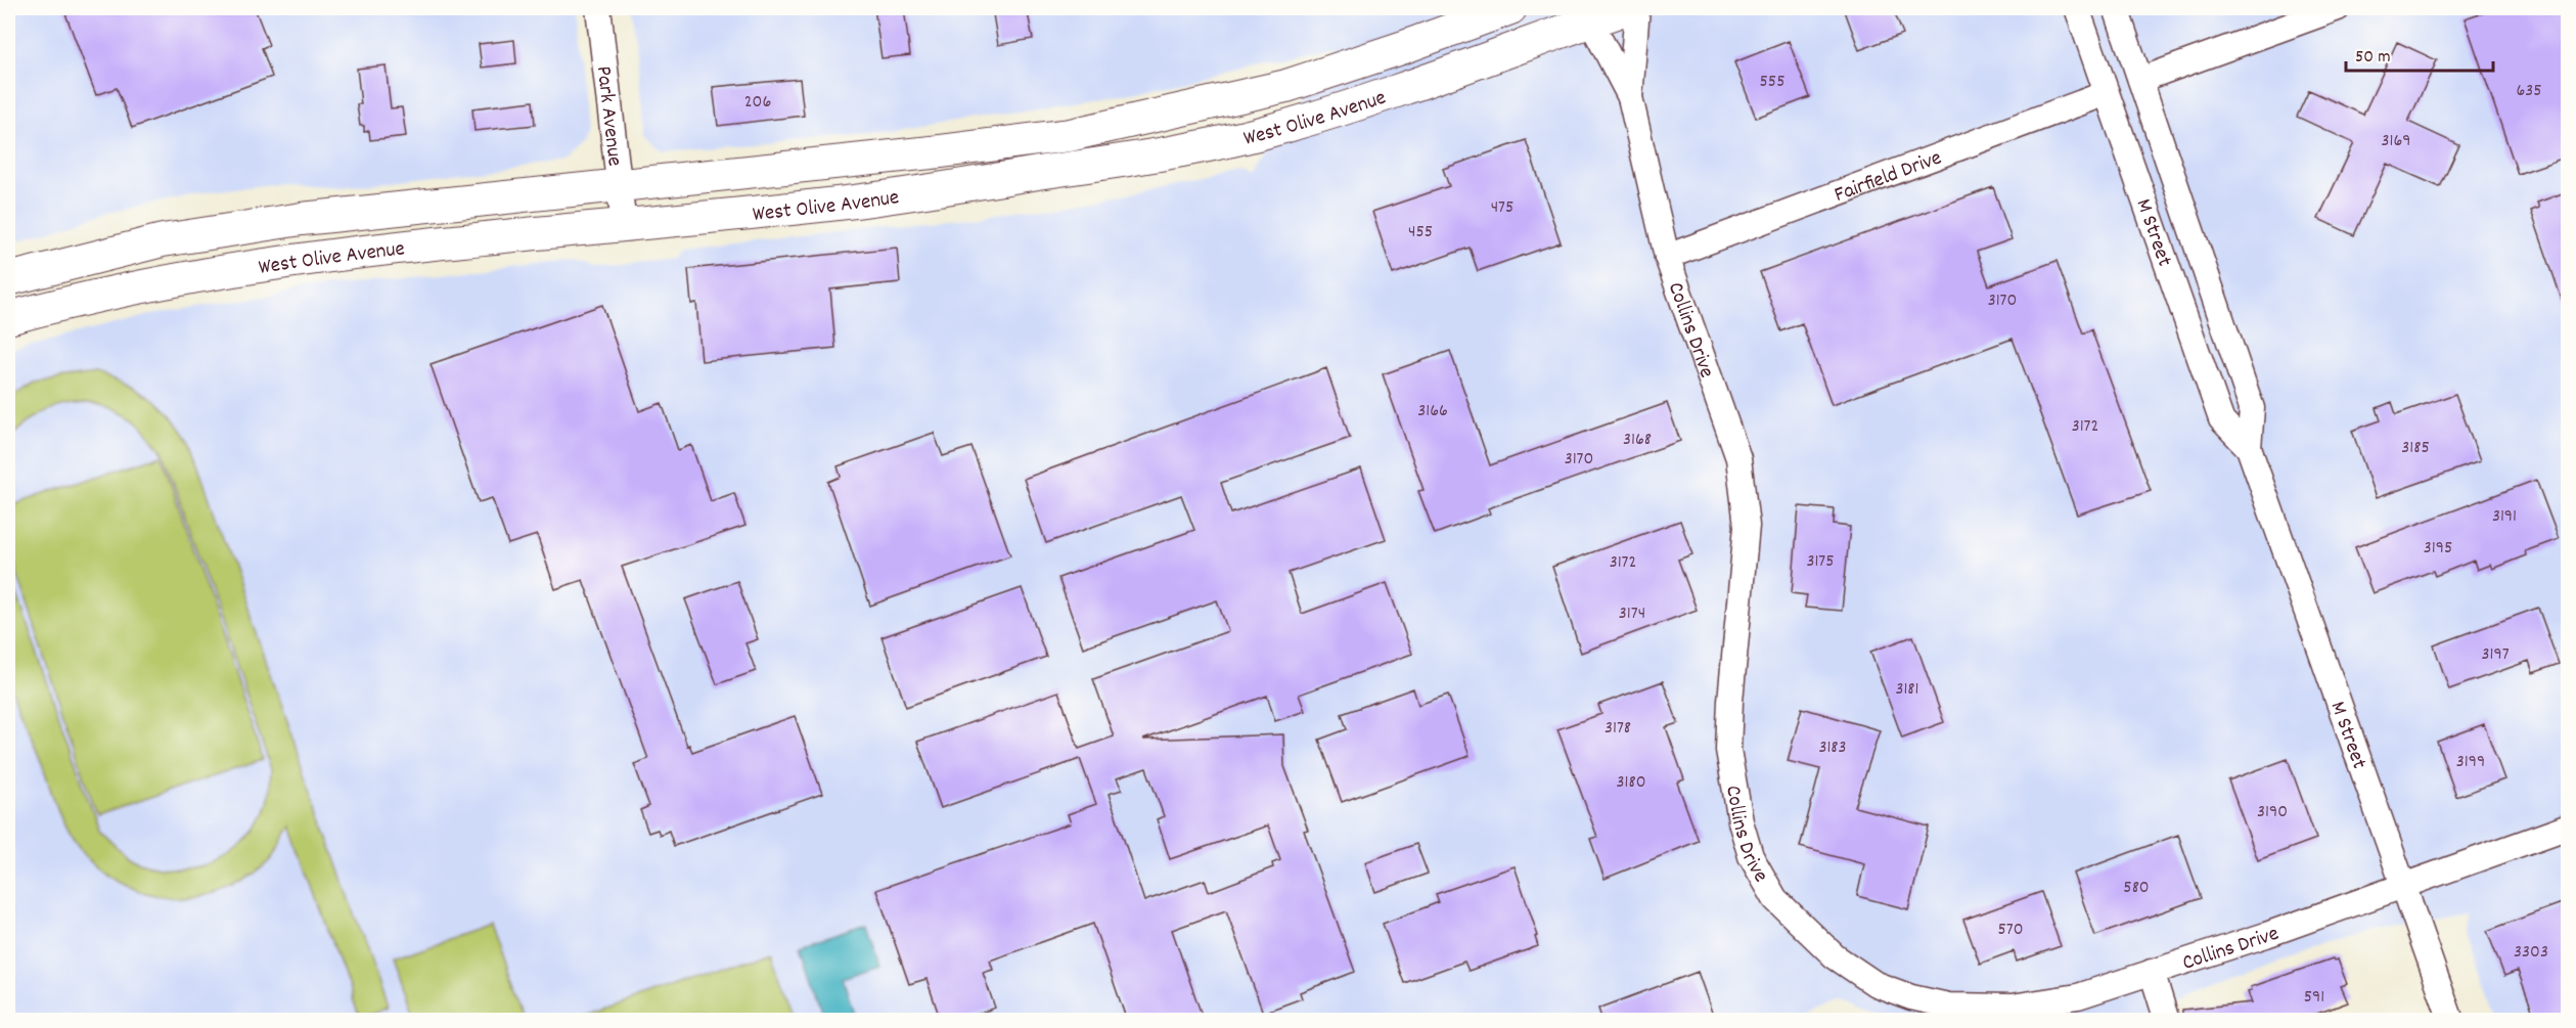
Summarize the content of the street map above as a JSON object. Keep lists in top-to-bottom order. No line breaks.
{"streets":{"main road":["West Olive Avenue"],"street":["Park Avenue","Fairfield Drive","M Street","Collins Drive"]},"crossings":[["West Olive Avenue","Park Avenue"],["West Olive Avenue","Collins Drive"],["Fairfield Drive","M Street"],["Fairfield Drive","Collins Drive"],["M Street","Collins Drive"]],"house_numbers":["555","635","206","3169","475","455","3170","3166","3172","3168","3185","3170","3191","3195","3175","3172","3174","3197","3181","3178","3183","3199","3180","3190","580","570","3303","591"],"scale_bar":"50 m"}
